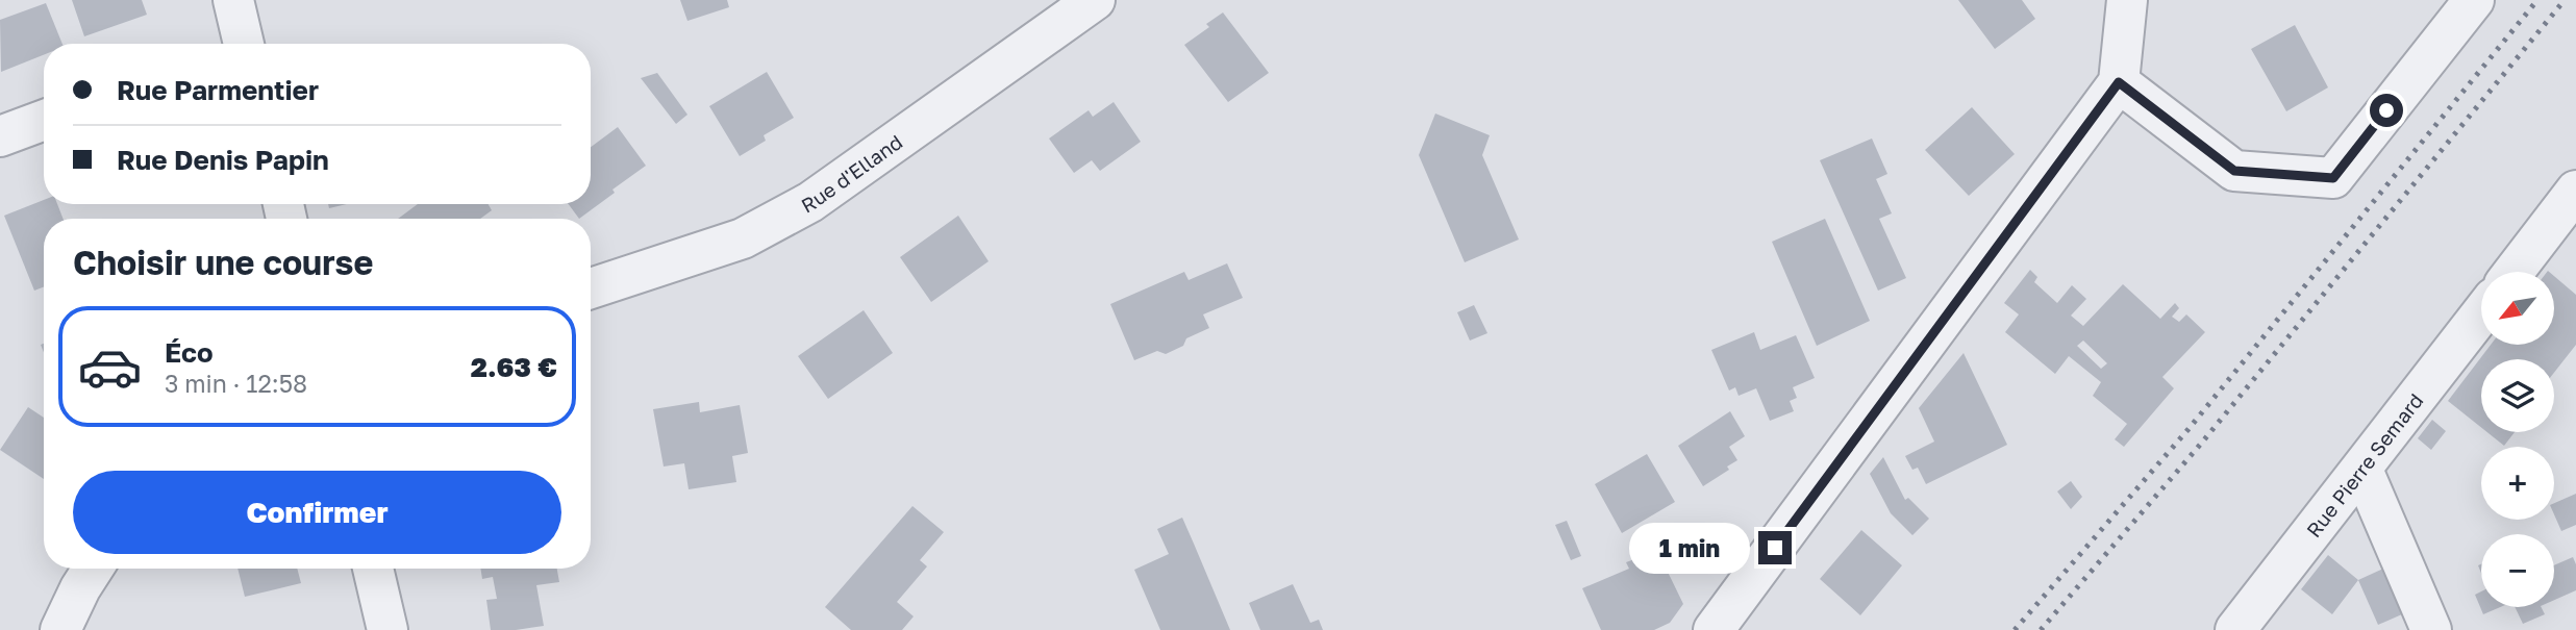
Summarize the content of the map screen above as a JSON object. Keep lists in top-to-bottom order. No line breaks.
{"streets":{"street":["Rue d'Elland","Rue Pierre Semard"]},"north":"bottom left","page":{"banner":["Rue Parmentier","Rue Denis Papin"],"heading":"Choisir une course","map_buttons":["+","−"],"list":[{"name":"Éco","note":"3 min · 12:58","value":"2.63 €"}],"buttons":"Confirmer","bubble":"1 min"}}
